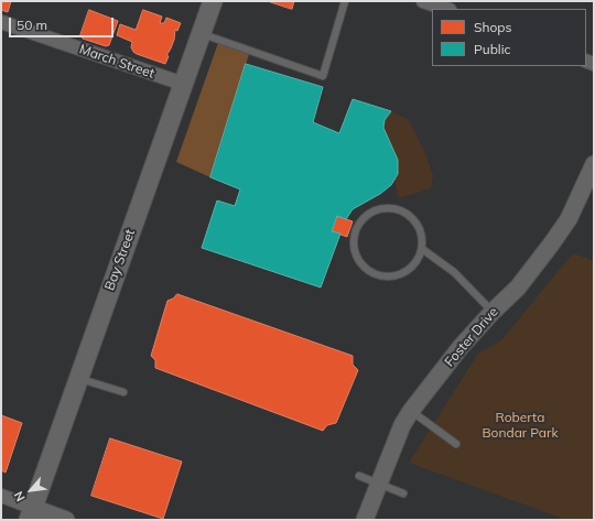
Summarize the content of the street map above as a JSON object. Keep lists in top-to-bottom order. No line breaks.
{"streets":{"main road":["Bay Street"],"street":["March Street","Foster Drive"]},"crossings":[["March Street","Bay Street"]],"parks":["Roberta Bondar Park"],"legend":["Shops","Public"],"scale_bar":"50 m","north":"bottom left"}
